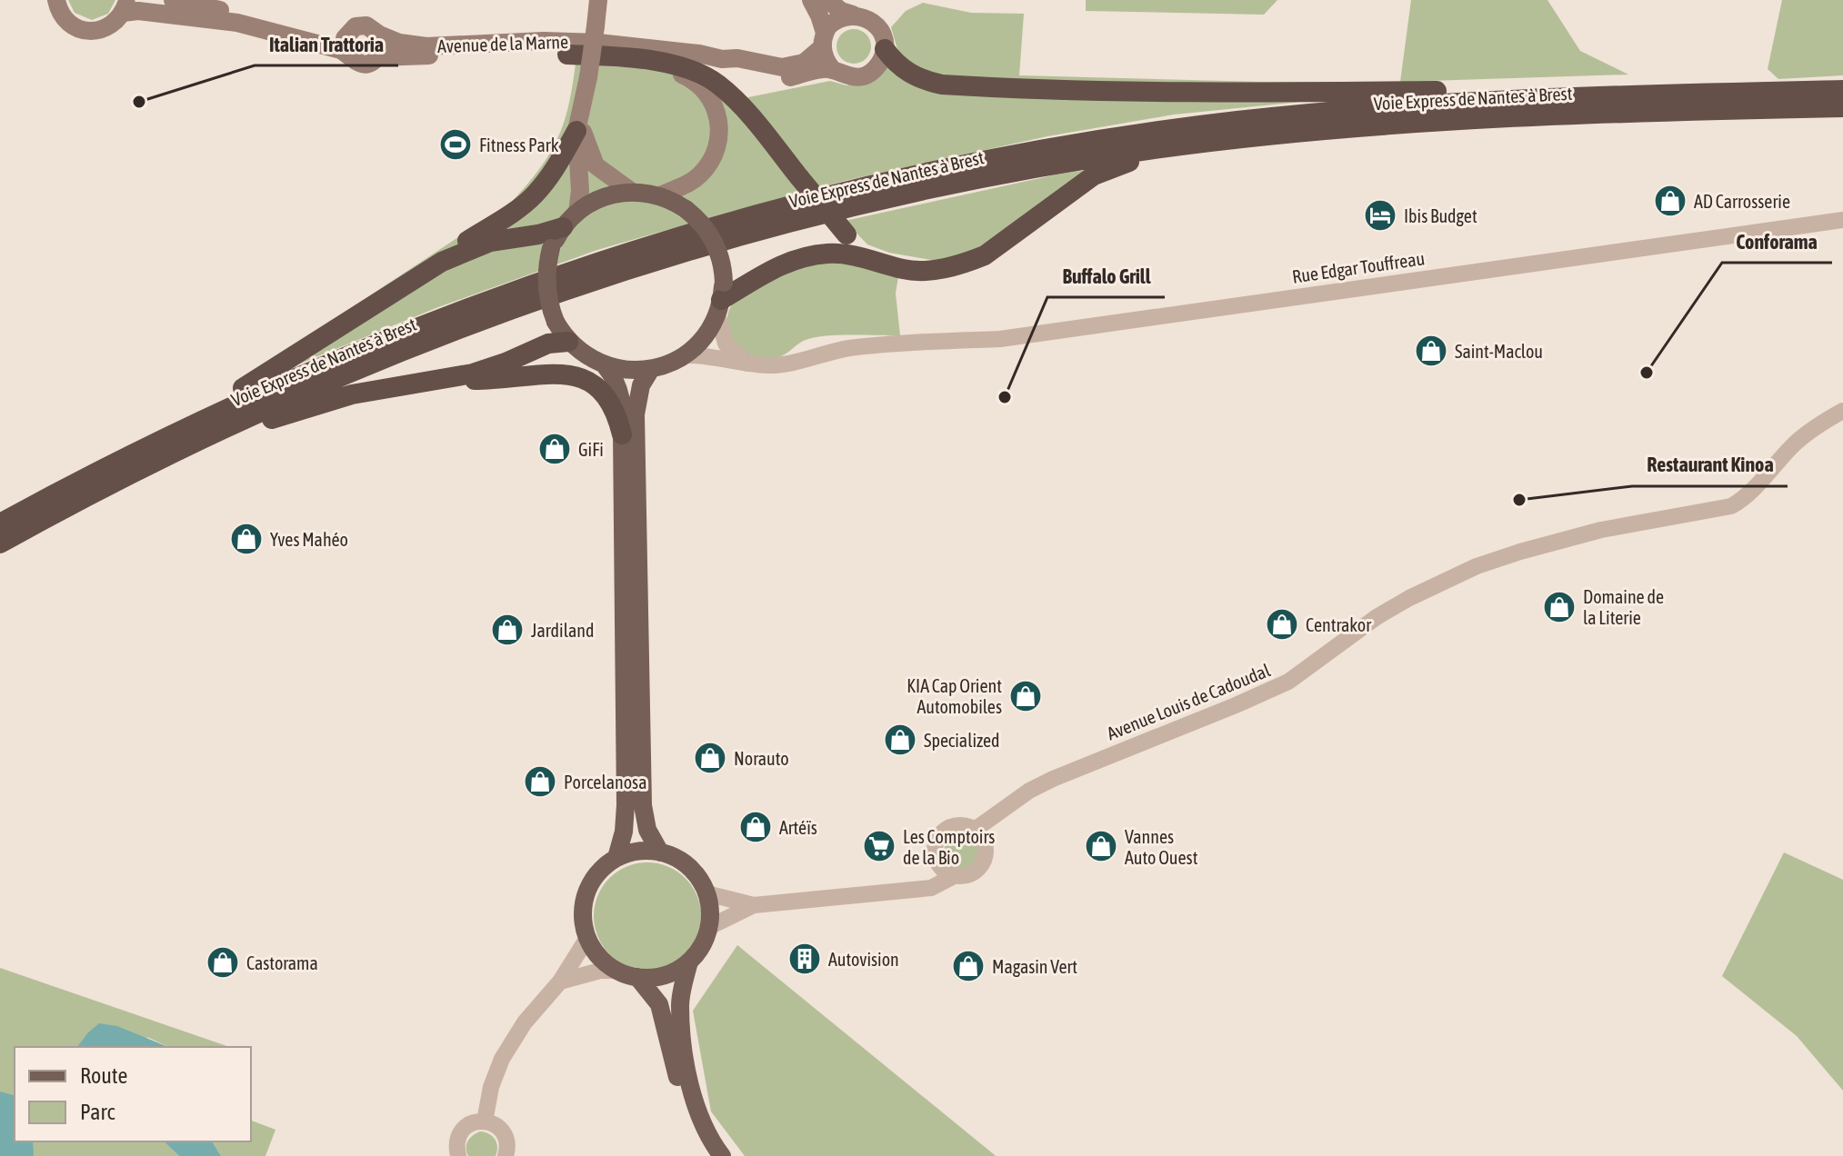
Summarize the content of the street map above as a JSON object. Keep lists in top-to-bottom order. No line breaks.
{"streets":{"highway":["Voie Express de Nantes à Brest"],"main road":["Avenue de la Marne"],"street":["Rue Edgar Touffreau","Avenue Louis de Cadoudal"]},"places":{"other":["Italian Trattoria","Conforama","Buffalo Grill","Restaurant Kinoa"],"sports":["Fitness Park"],"shop":["AD Carrosserie","Saint-Maclou","GiFi","Yves Mahéo","Domaine de la Literie","Centrakor","Jardiland","KIA Cap Orient Automobiles","Specialized","Norauto","Porcelanosa","Artéïs","Vannes Auto Ouest","Castorama","Magasin Vert"],"hotel":["Ibis Budget"],"supermarket":["Les Comptoirs de la Bio"],"building":["Autovision"]},"legend":["Route","Parc"]}
